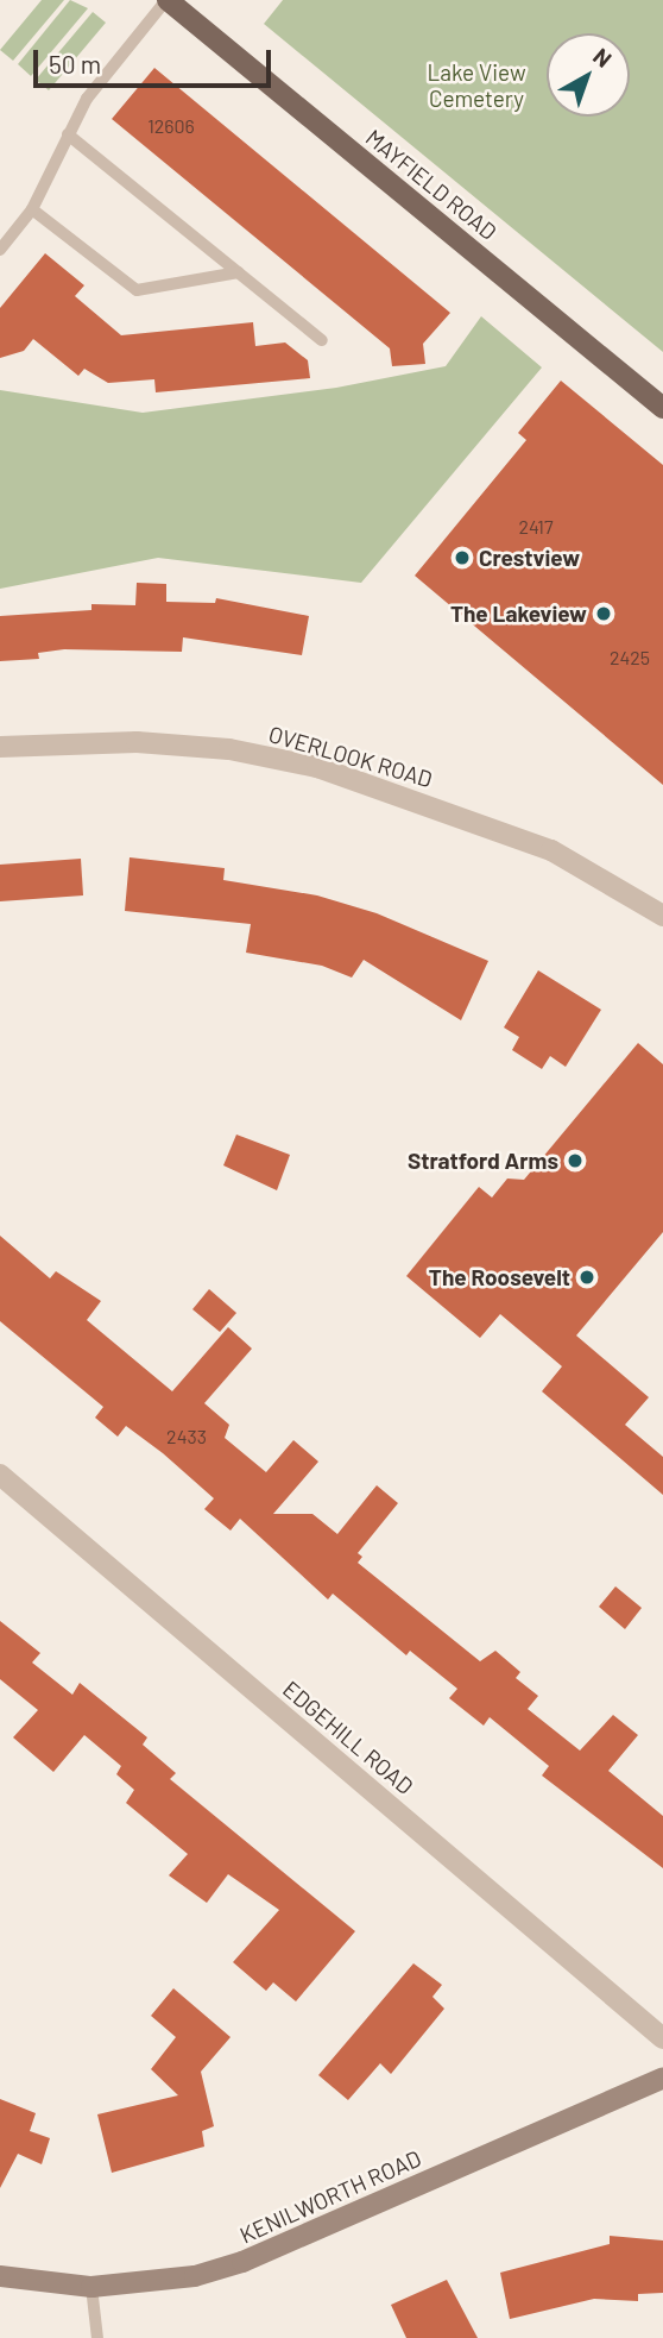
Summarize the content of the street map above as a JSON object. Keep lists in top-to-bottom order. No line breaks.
{"streets":{"main road":["MAYFIELD ROAD","KENILWORTH ROAD"],"street":["OVERLOOK ROAD","EDGEHILL ROAD"]},"parks":["Lake View Cemetery"],"places":["Crestview","The Lakeview","Stratford Arms","The Roosevelt"],"house_numbers":["12606","2417","2425","2433"],"scale_bar":"50 m","north":"top right"}
